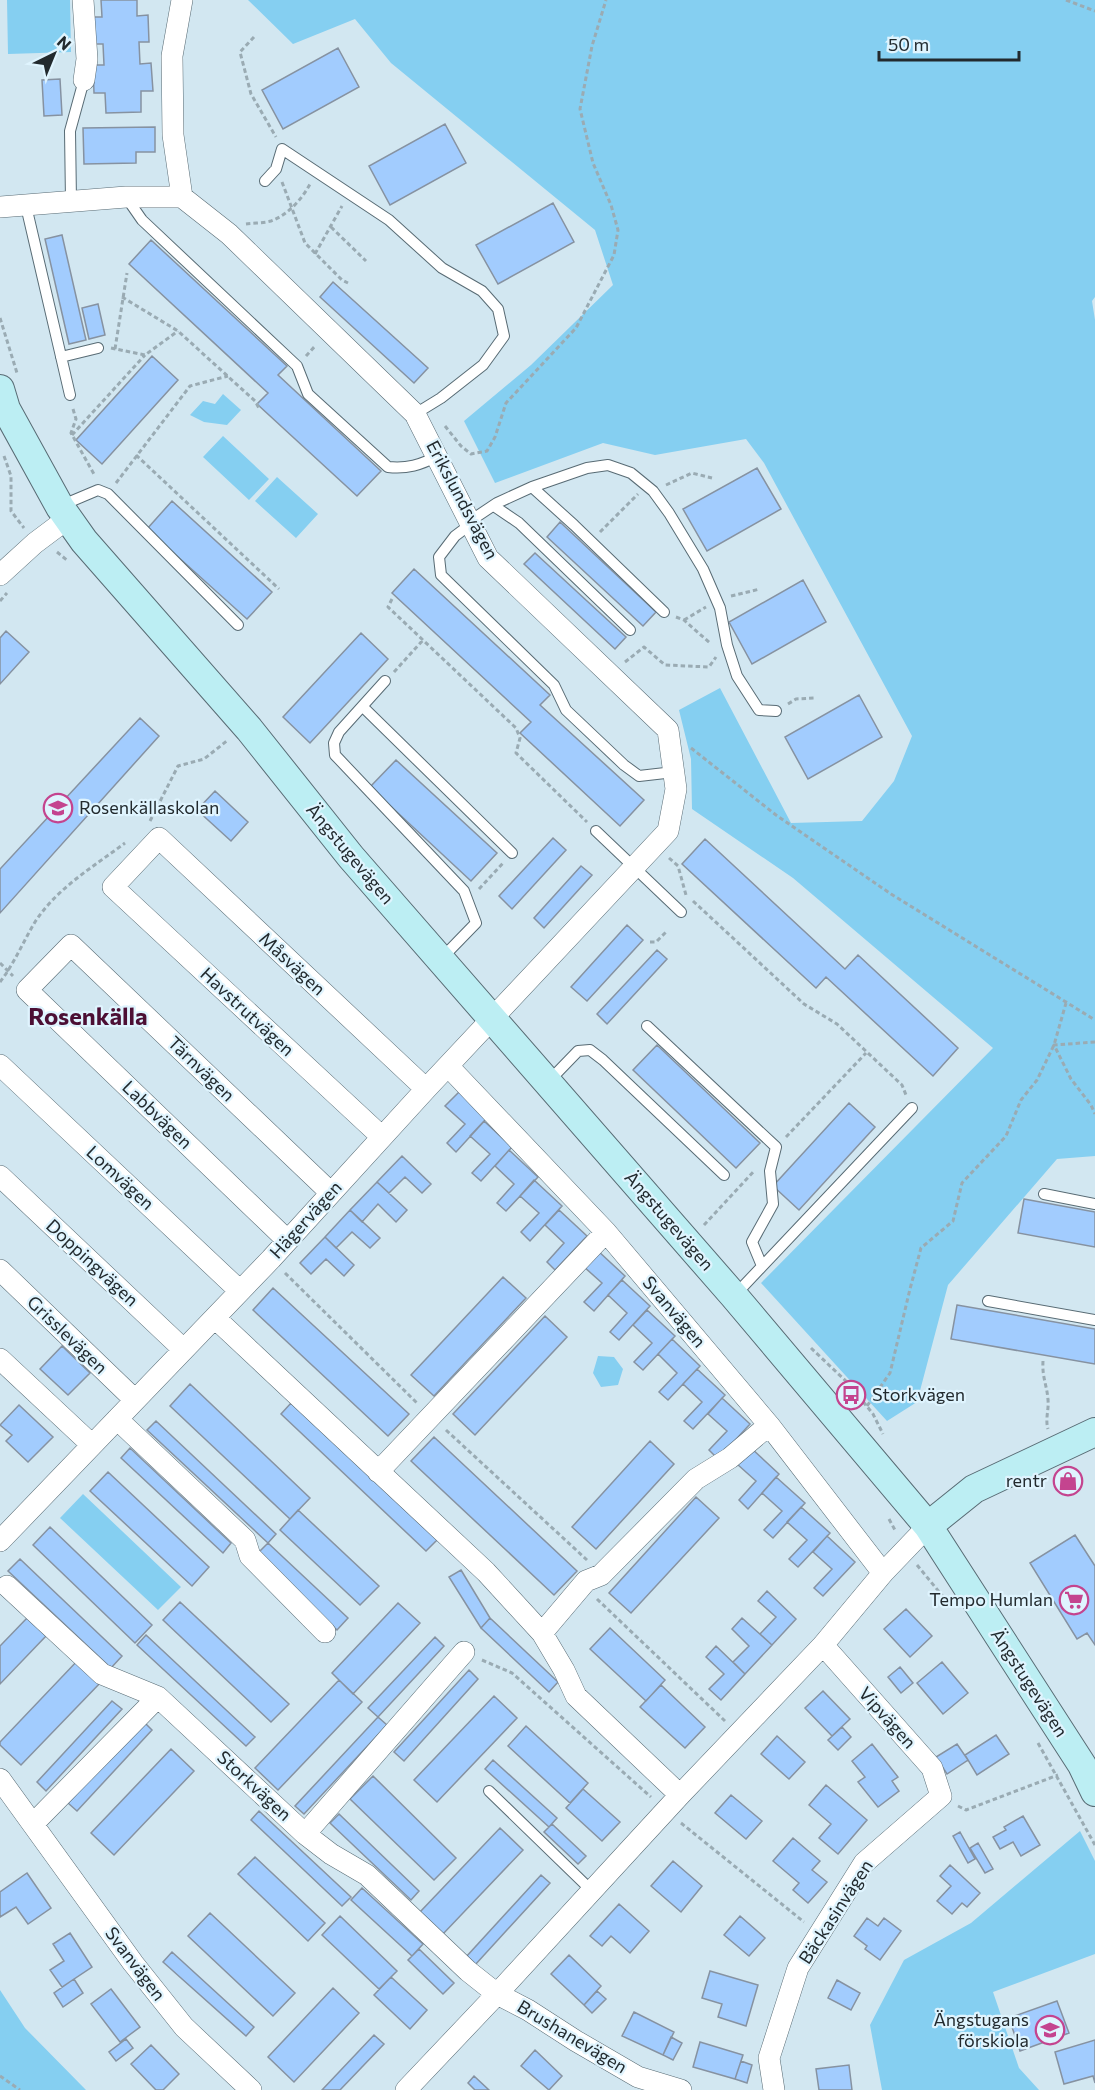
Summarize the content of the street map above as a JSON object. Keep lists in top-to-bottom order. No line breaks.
{"streets":{"street":["Erikslundsvägen","Ängstugevägen","Måsvägen","Havstrutvägen","Tärnvägen","Labbvägen","Lomvägen","Hägervägen","Doppingvägen","Svanvägen","Grisslevägen","Vipvägen","Storkvägen","Bäckasinvägen","Brushanevägen"]},"crossings":[["Ängstugevägen","Hägervägen"],["Måsvägen","Havstrutvägen"],["Måsvägen","Hägervägen"],["Havstrutvägen","Hägervägen"],["Tärnvägen","Labbvägen"],["Tärnvägen","Hägervägen"],["Labbvägen","Hägervägen"],["Lomvägen","Hägervägen"],["Hägervägen","Doppingvägen"],["Hägervägen","Svanvägen"],["Hägervägen","Grisslevägen"],["Vipvägen","Bäckasinvägen"],["Storkvägen","Brushanevägen"]],"districts":["Rosenkälla"],"places":{"school or university":["Rosenkällaskolan","Ängstugans förskiola"],"bus stop":["Storkvägen"],"shop":["rentr"],"supermarket":["Tempo Humlan"]},"scale_bar":"50 m","north":"top right"}
